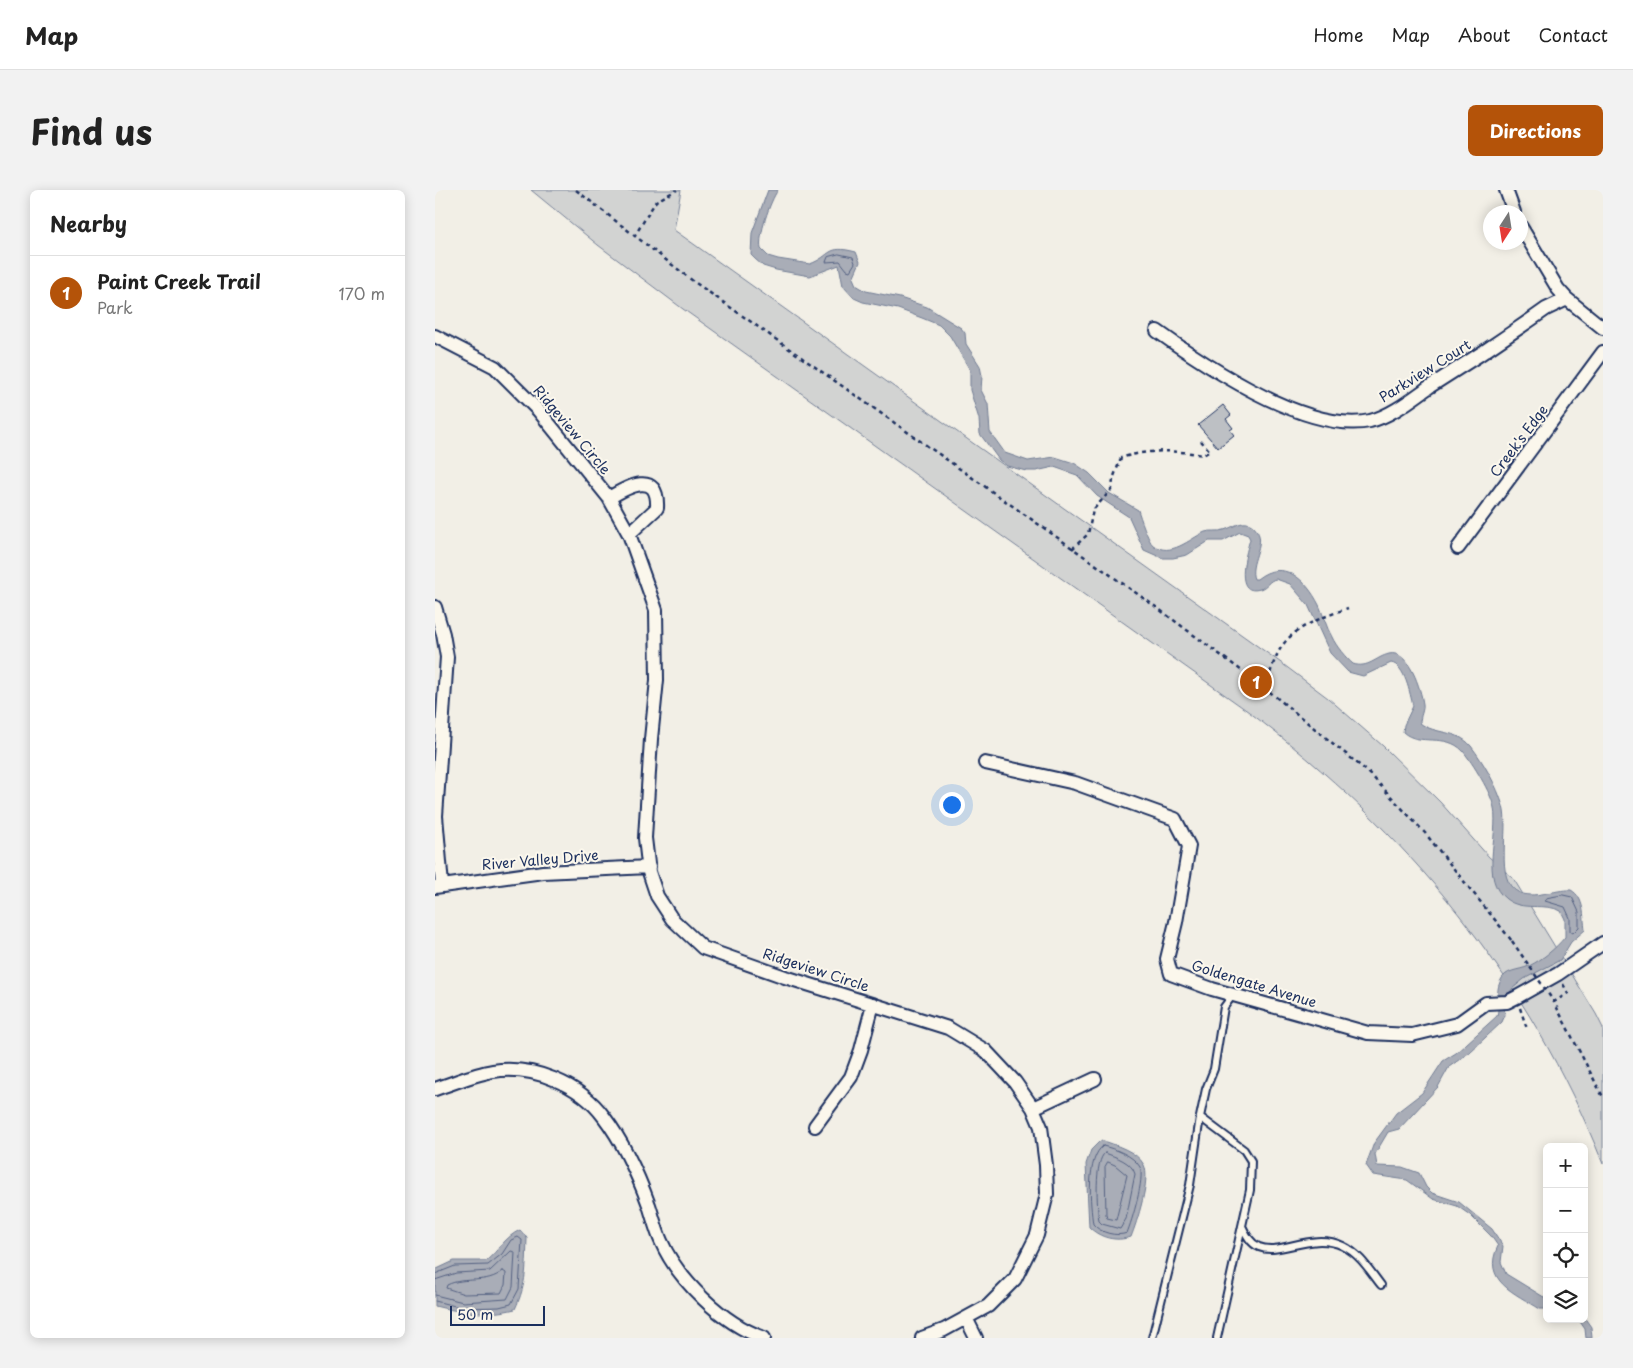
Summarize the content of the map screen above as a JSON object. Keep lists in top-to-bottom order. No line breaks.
{"streets":{"street":["Parkview Court","Ridgeview Circle","Creek's Edge","River Valley Drive","Goldengate Avenue"]},"crossings":[["Ridgeview Circle","River Valley Drive"]],"scale_bar":"50 m","north":"bottom","page":{"header":"Map","nav":["Home","Map","About","Contact"],"title":"Find us","buttons":"Directions","heading":"Nearby","list":[{"mark":"1","name":"Paint Creek Trail","note":"Park","value":"170 m"}],"pins":"1","map_buttons":["+","−"],"scale":"50 m"}}
